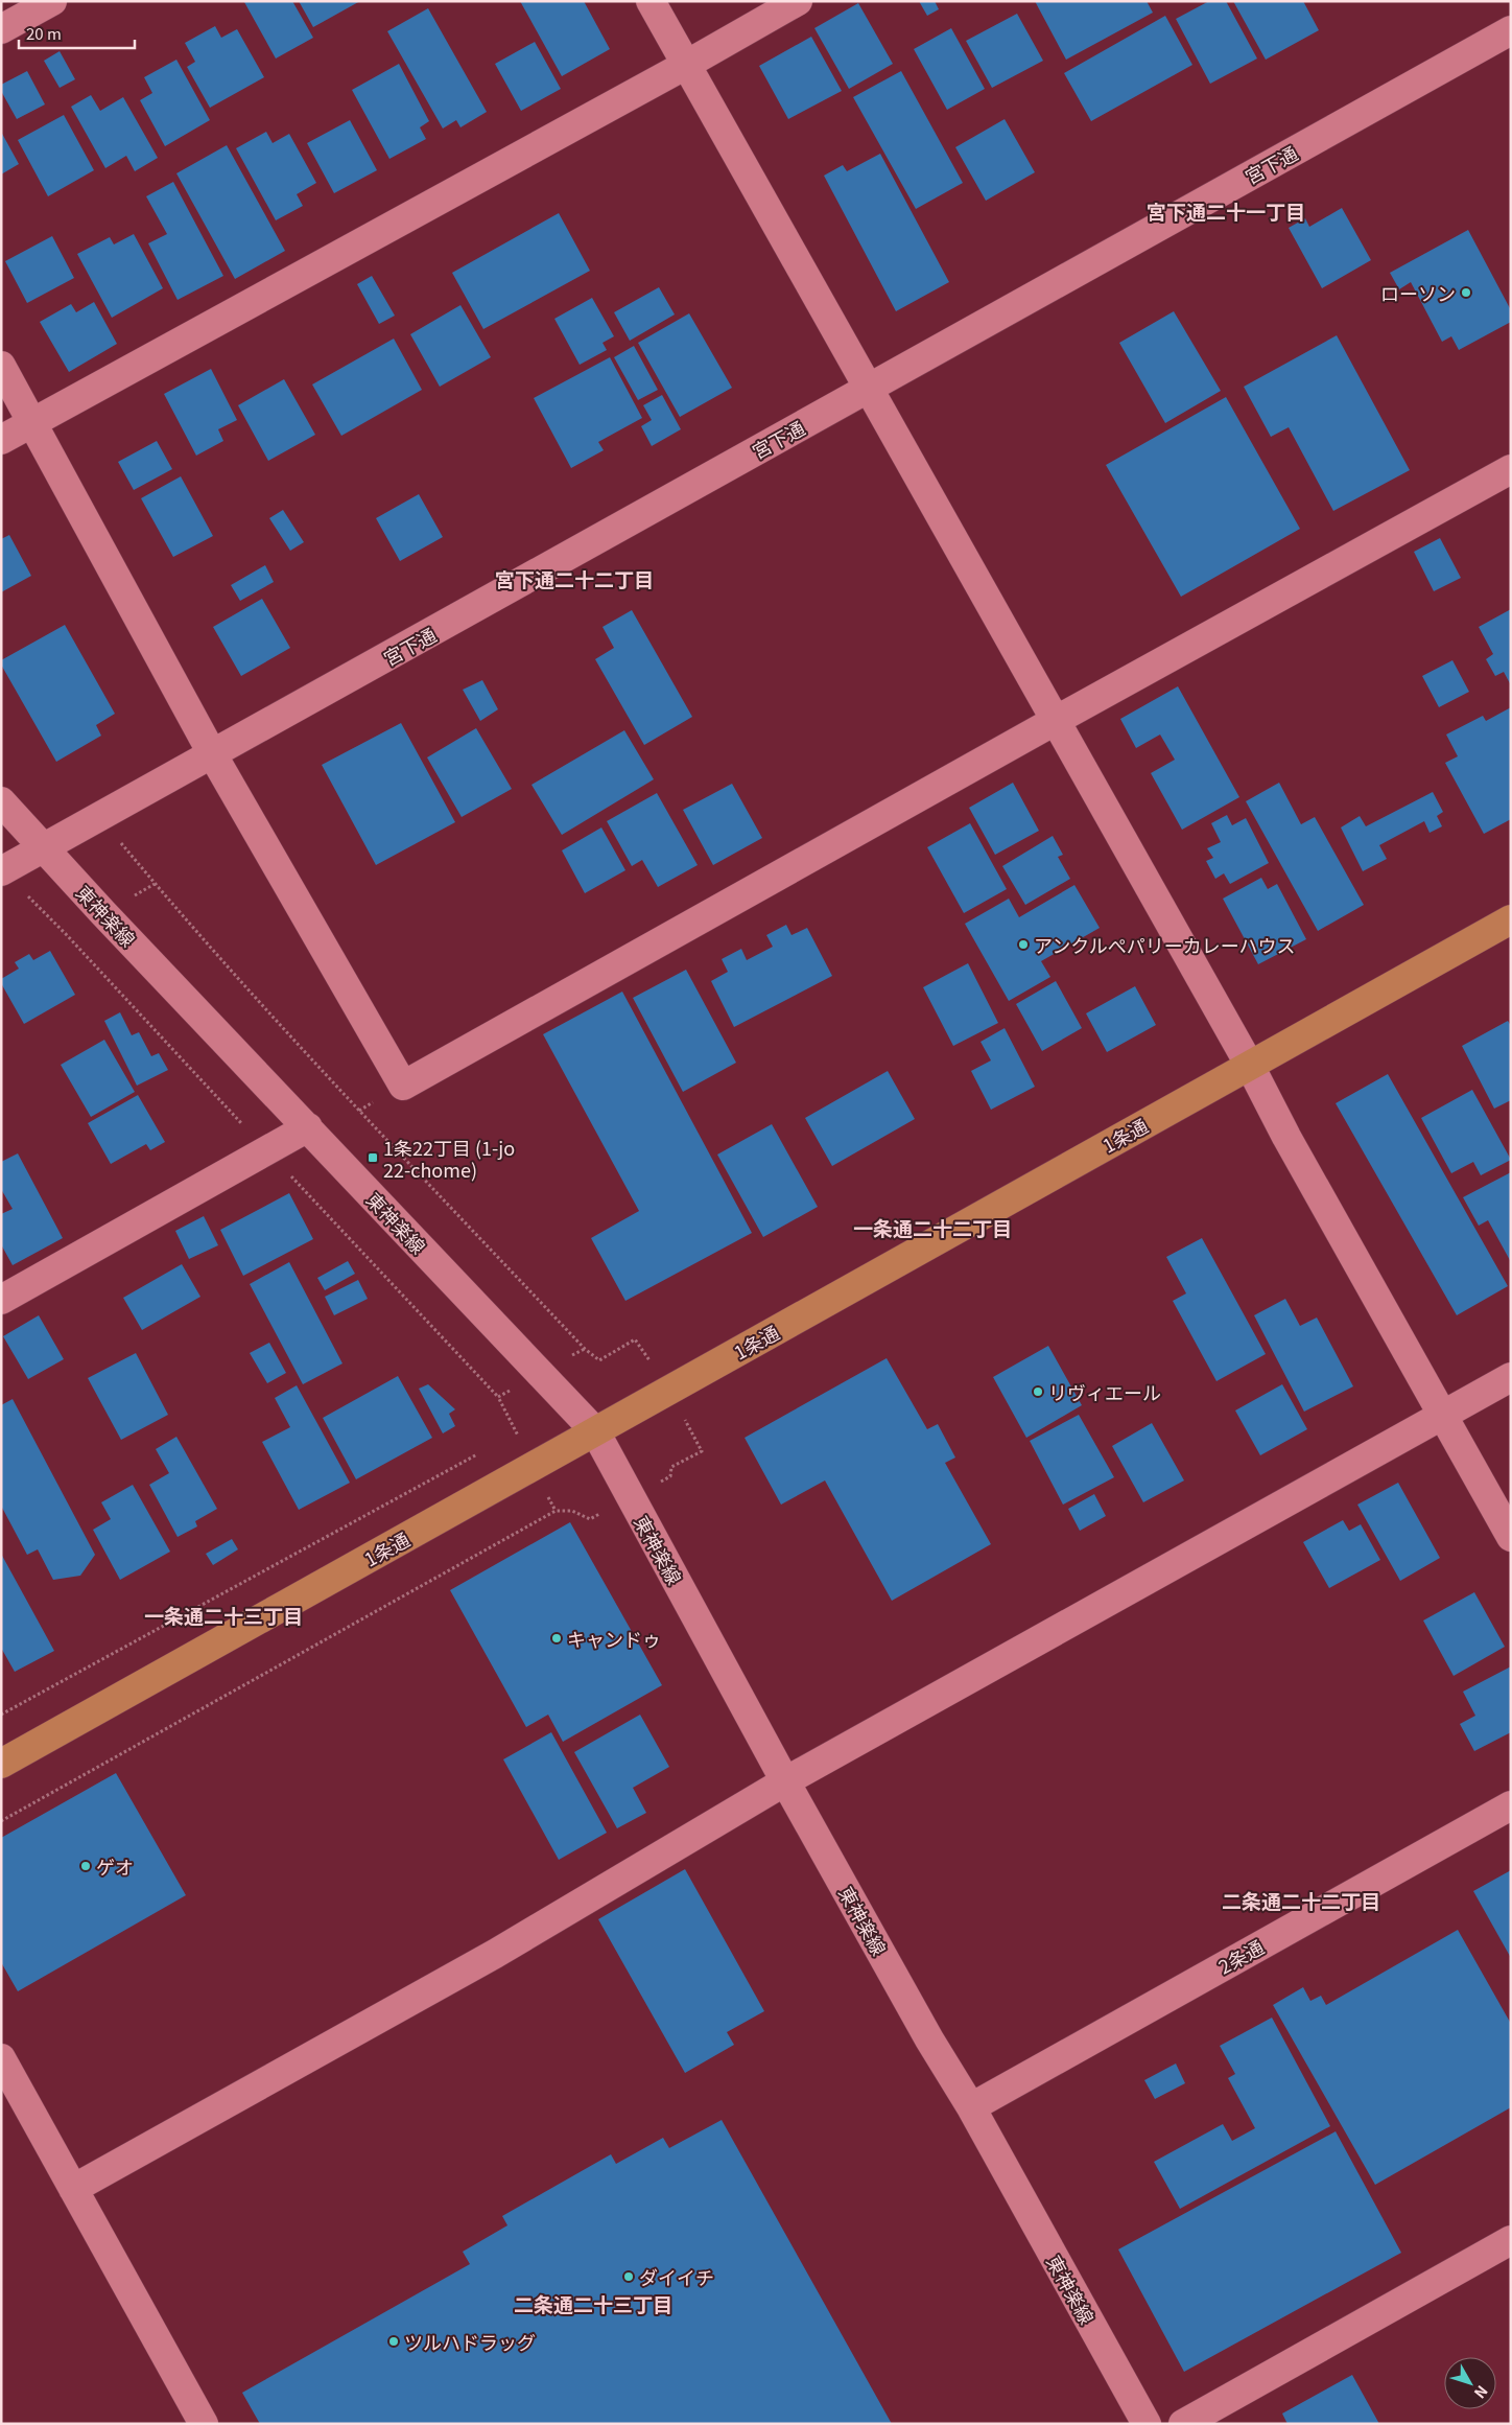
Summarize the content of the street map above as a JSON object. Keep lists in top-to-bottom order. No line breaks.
{"streets":{"main road":["1条通"],"street":["宮下通","東神楽線","2条通"]},"crossings":[["宮下通","東神楽線"],["東神楽線","1条通"],["東神楽線","2条通"]],"districts":["宮下通二十一丁目","宮下通二十二丁目","一条通二十二丁目","一条通二十三丁目","二条通二十二丁目","二条通二十三丁目"],"places":{"other":["ローソン","アンクルぺパリーカレーハウス","リヴィエール","キャンドゥ","ゲオ","ダイイチ","ツルハドラッグ"],"transit":["1条22丁目 (1-jo 22-chome)"]},"scale_bar":"20 m","north":"bottom right"}
